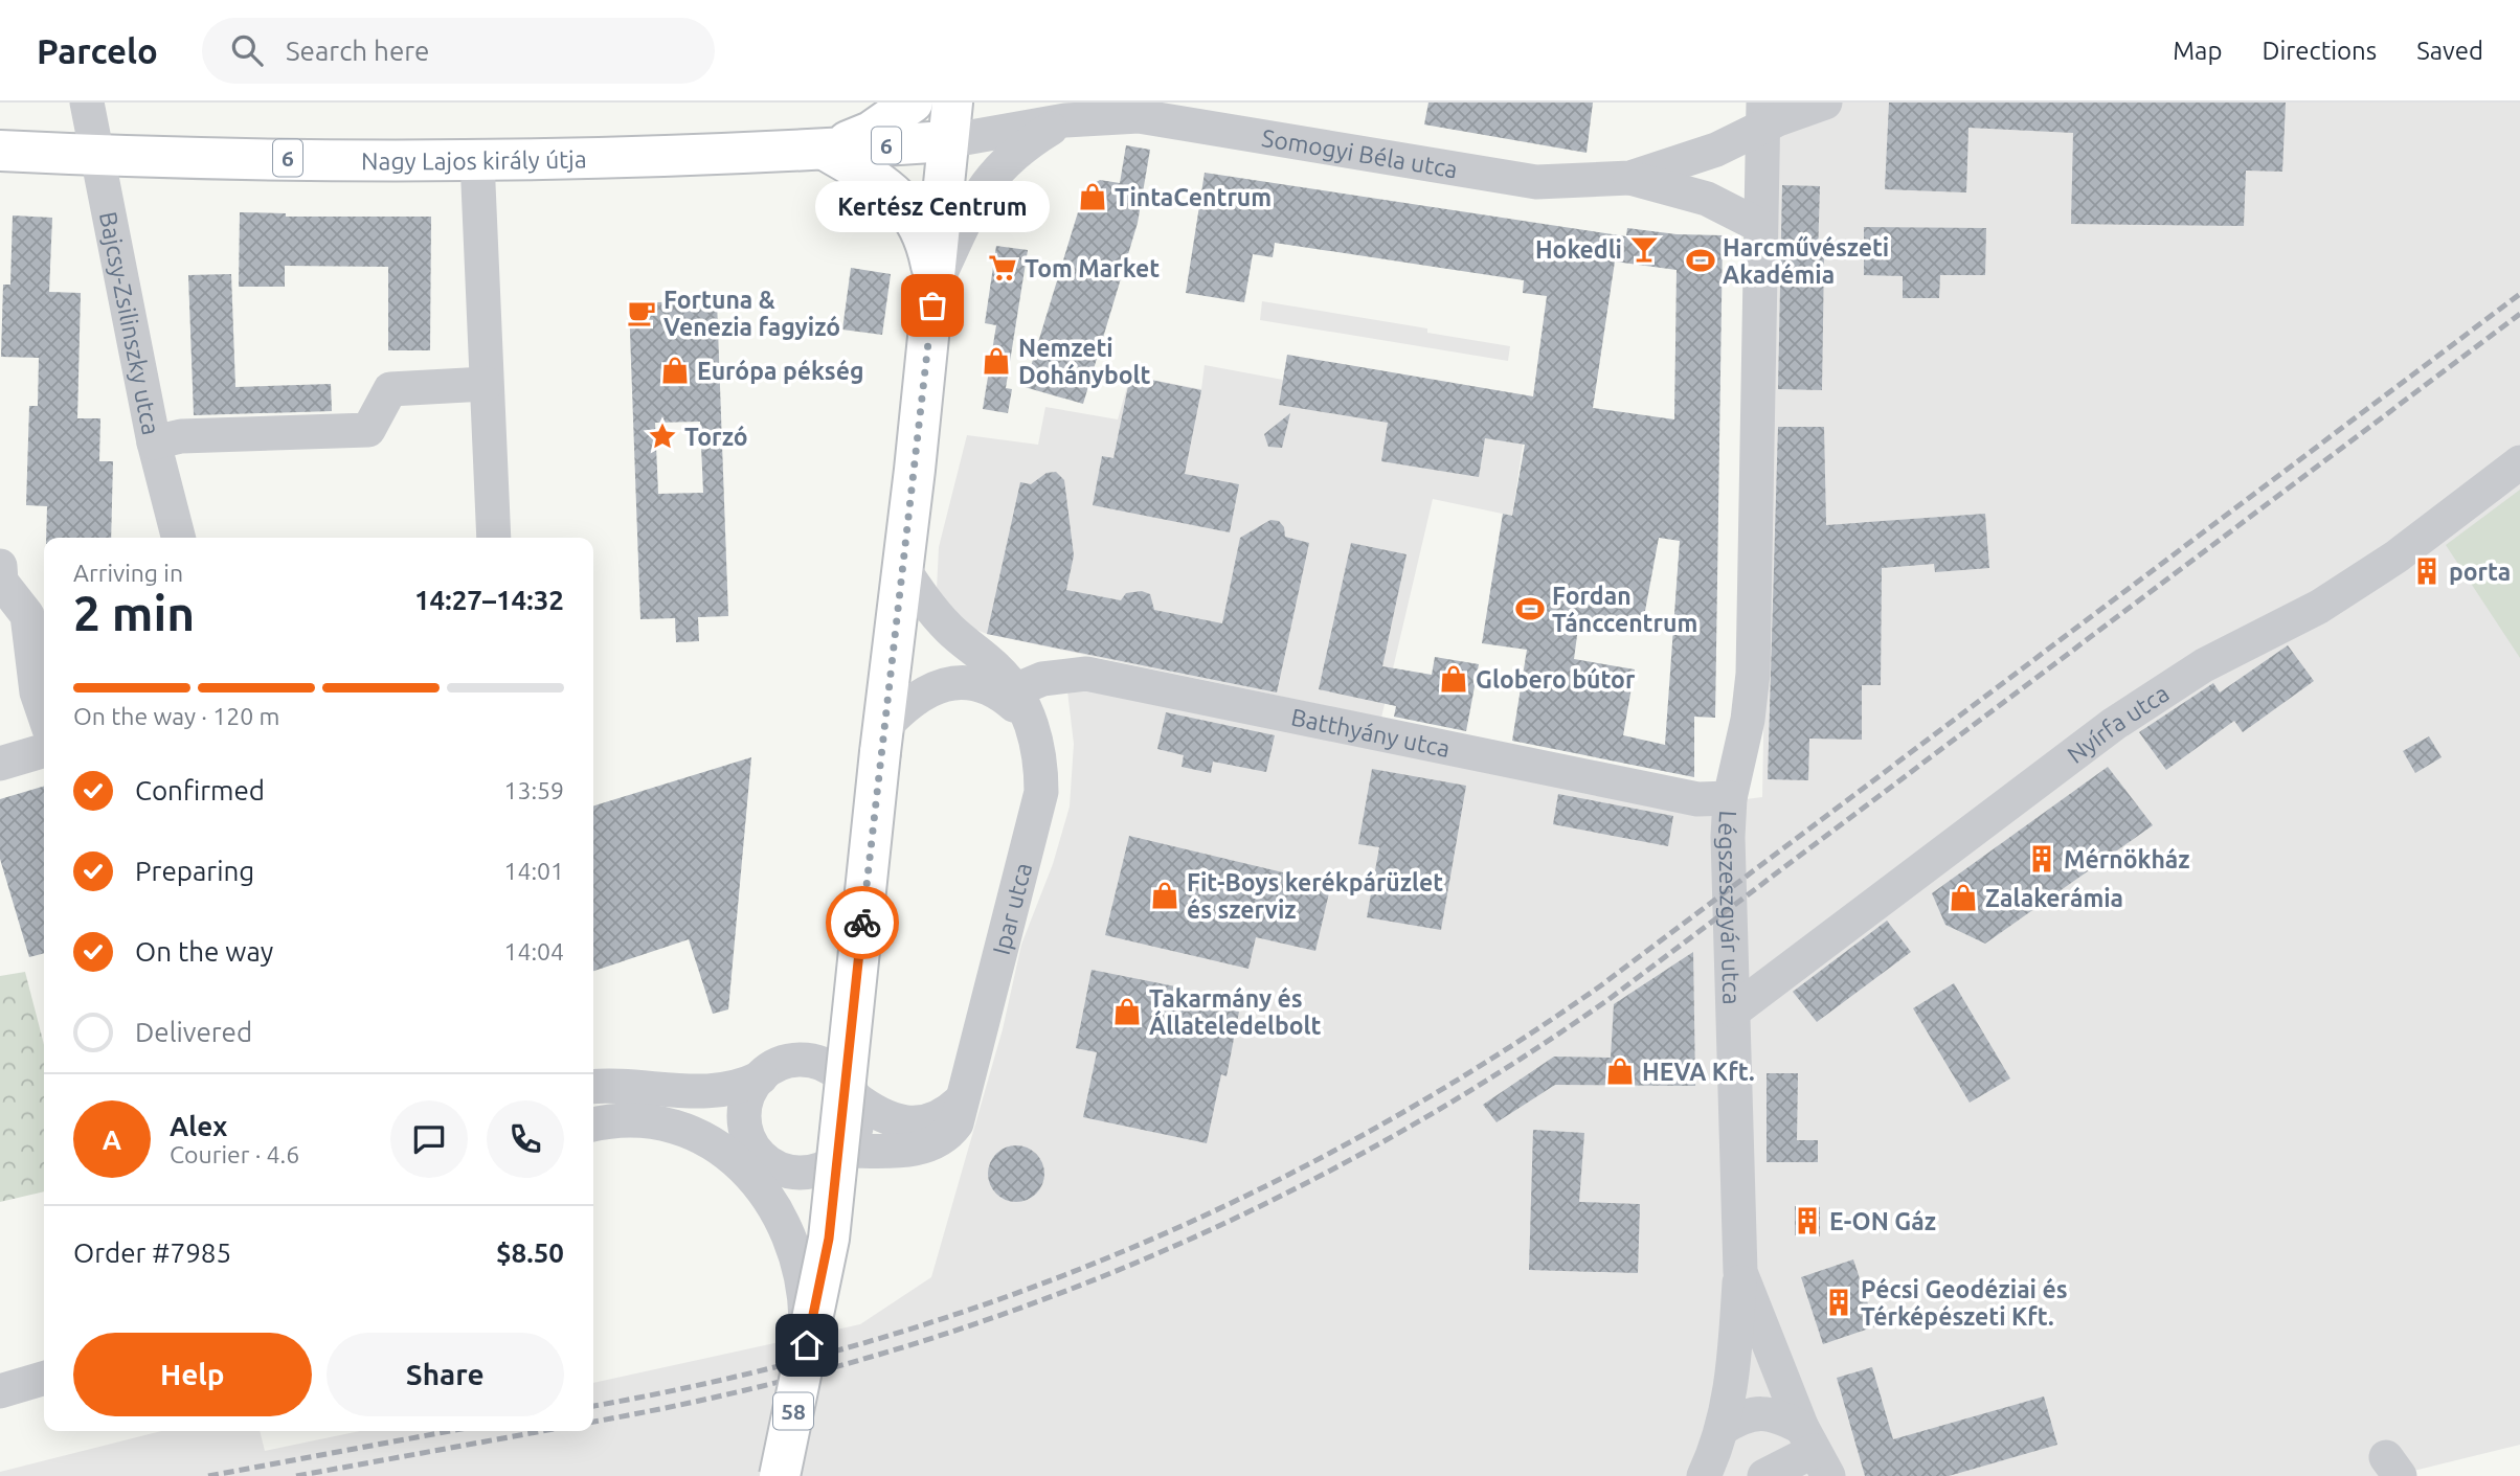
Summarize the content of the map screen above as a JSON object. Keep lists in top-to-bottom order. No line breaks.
{"streets":{"main road":["6","Nagy Lajos király útja","58"],"street":["Somogyi Béla utca","Bajcsy-Zsilinszky utca","Nyírfa utca","Batthyány utca","Légszeszgyár utca","Ipar utca"]},"crossings":[["6","Nagy Lajos király útja"],["Somogyi Béla utca","Nagy Lajos király útja"],["Somogyi Béla utca","Légszeszgyár utca"],["Somogyi Béla utca","58"],["Nagy Lajos király útja","Bajcsy-Zsilinszky utca"],["Nagy Lajos király útja","58"],["Nyírfa utca","Légszeszgyár utca"],["Batthyány utca","Légszeszgyár utca"],["Batthyány utca","Ipar utca"],["Ipar utca","58"]],"places":{"shop":["TintaCentrum","Nemzeti Dohánybolt","Európa pékség","Globero bútor","Fit-Boys kerékpárüzlet és szerviz","Zalakerámia","Takarmány és Állateledelbolt","HEVA Kft."],"bar":["Hokedli"],"sports":["Harcművészeti Akadémia","Fordan Tánccentrum"],"supermarket":["Tom Market"],"other":["Kertész Centrum"],"cafe":["Fortuna & Venezia fagyizó"],"place":["Torzó"],"building":["porta","Mérnökház","E-ON Gáz","Pécsi Geodéziai és Térképészeti Kft."]},"page":{"header":"Parcelo","search":"Search here","nav":["Map","Directions","Saved"],"bubble":"Kertész Centrum","heading":["2 min","Arriving in","14:27–14:32"],"panel":["Alex","Courier · 4.6","Order #7985","$8.50"],"bar":"On the way · 120 m","list":[["Confirmed","13:59"],["Preparing","14:01"],["On the way","14:04"],"Delivered"],"round":"A","buttons":["Help","Share"]}}
